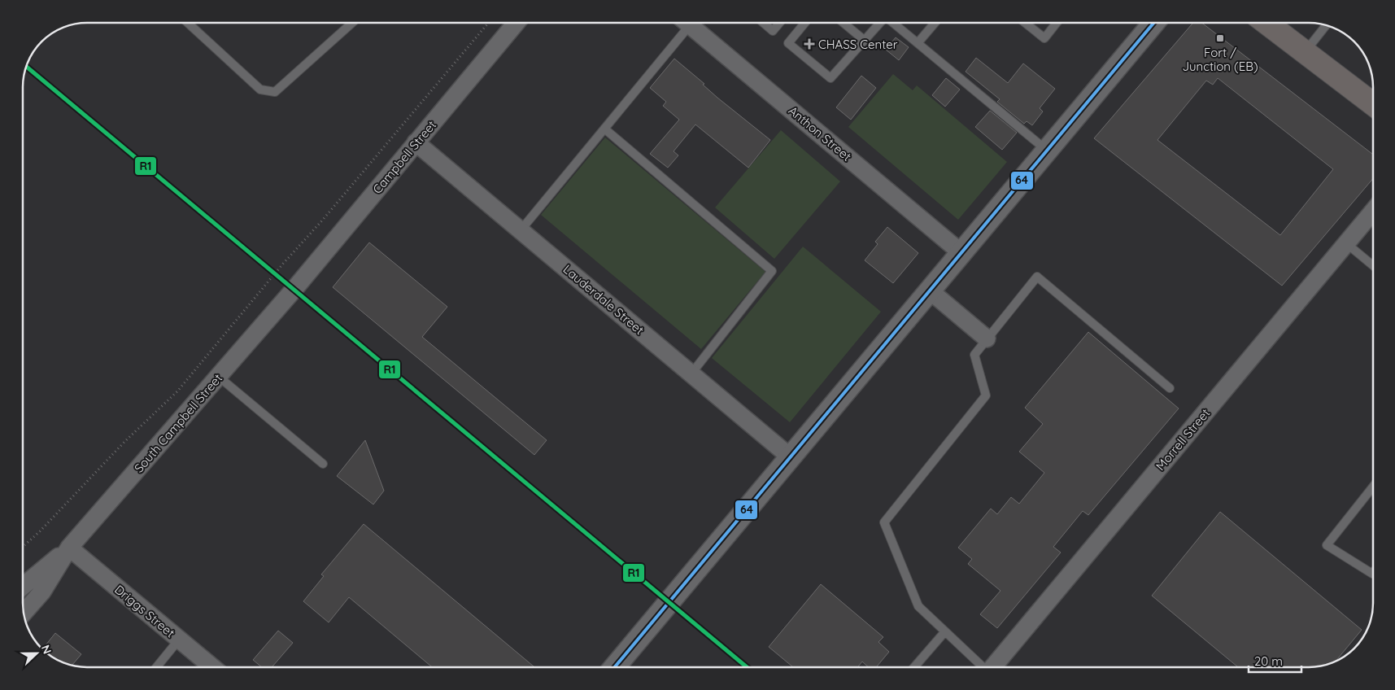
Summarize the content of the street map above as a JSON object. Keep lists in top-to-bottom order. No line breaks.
{"streets":{"street":["Anthon Street","Campbell Street","Lauderdale Street","South Campbell Street","Morrell Street","Driggs Street"]},"crossings":[["Campbell Street","Lauderdale Street"],["Campbell Street","South Campbell Street"],["South Campbell Street","Driggs Street"]],"places":{"transit":["Fort / Junction (EB)"],"health":["CHASS Center"]},"lines":["transit line 64","transit line R1"],"scale_bar":"20 m","north":"right"}
